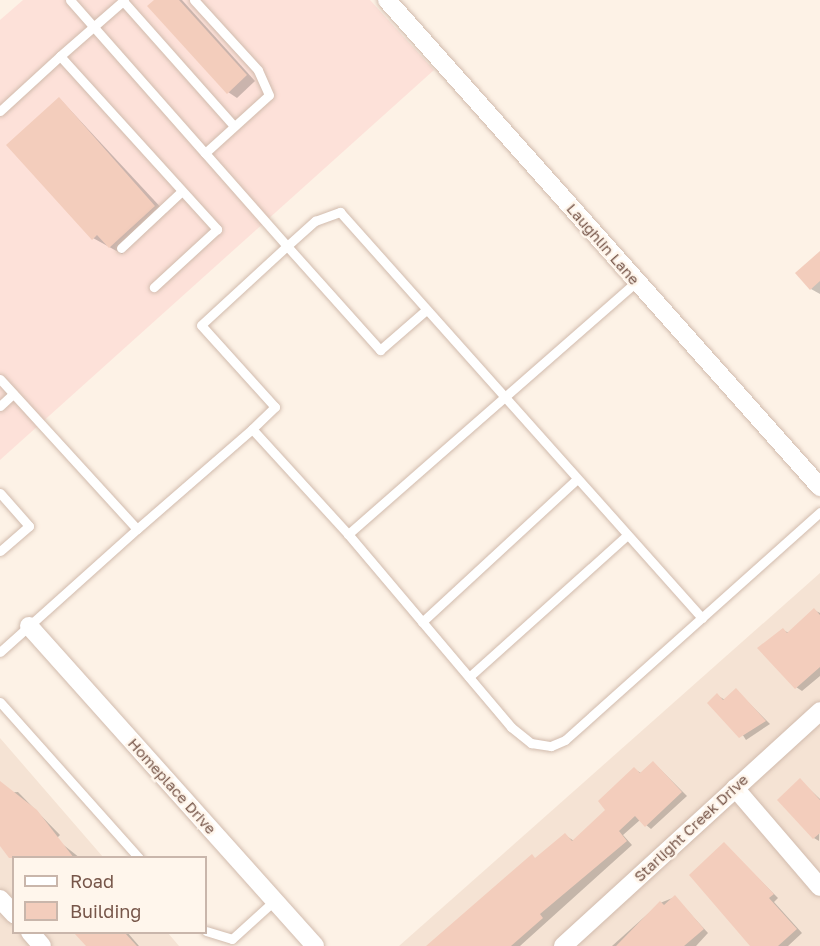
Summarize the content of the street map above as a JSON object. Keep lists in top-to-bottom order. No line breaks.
{"streets":{"street":["Laughlin Lane","Homeplace Drive","Starlight Creek Drive"]},"legend":["Road","Building"]}
